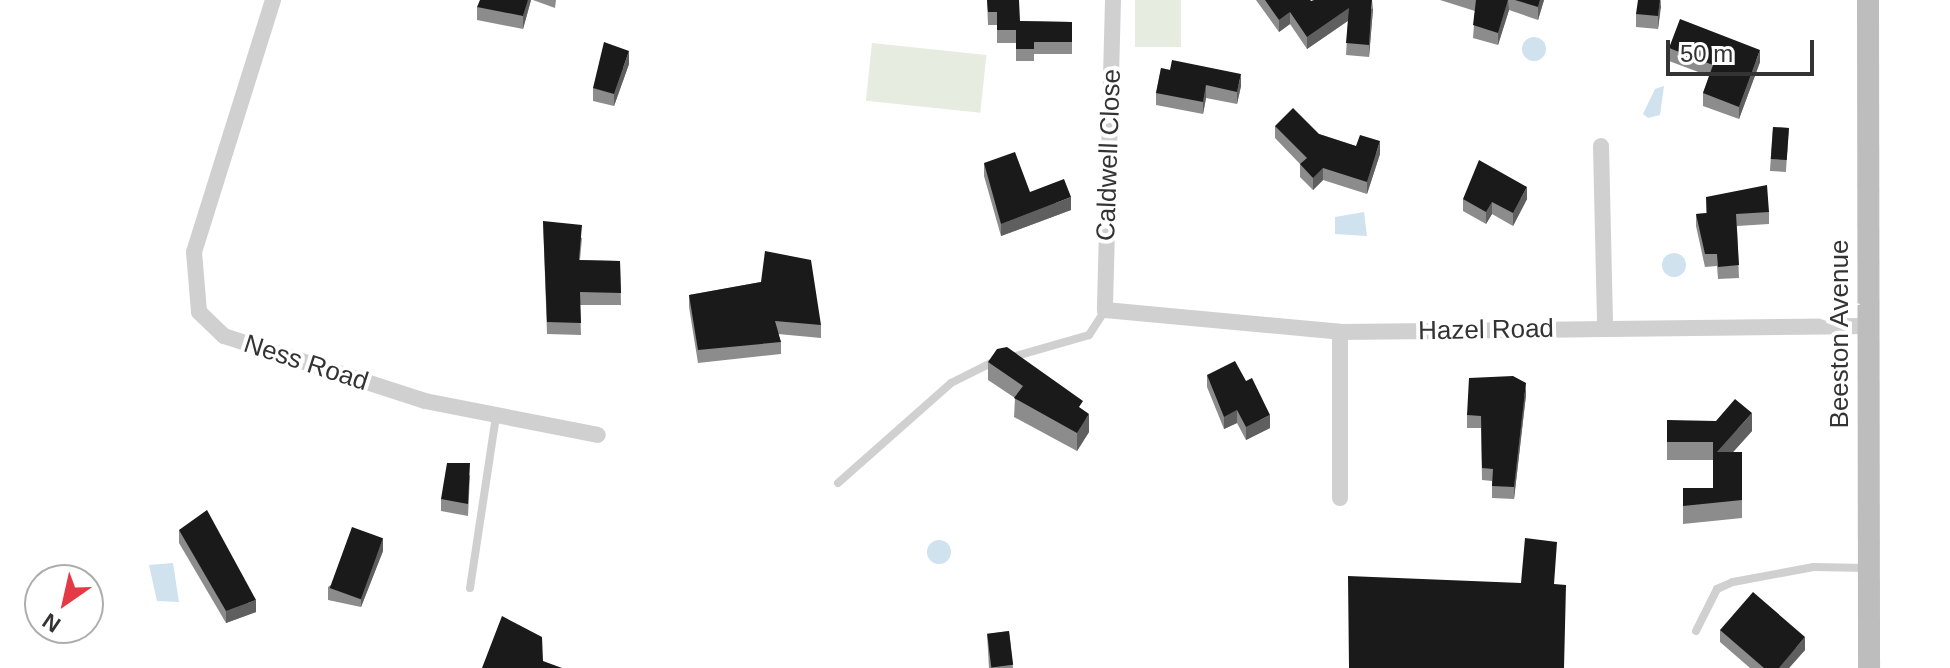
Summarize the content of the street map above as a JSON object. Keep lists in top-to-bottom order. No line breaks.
{"streets":{"street":["Caldwell Close","Hazel Road","Beeston Avenue","Ness Road"]},"crossings":[["Caldwell Close","Hazel Road"],["Hazel Road","Beeston Avenue"]],"scale_bar":"50 m","north":"bottom left"}
